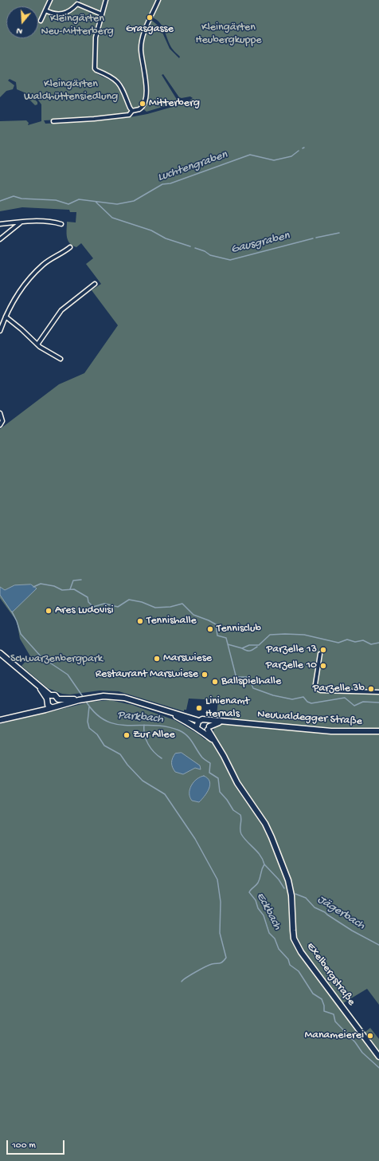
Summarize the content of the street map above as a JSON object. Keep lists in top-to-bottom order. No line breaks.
{"streets":{"main road":["Neuwaldegger Straße","Exelbergstraße"]},"crossings":[["Neuwaldegger Straße","Exelbergstraße"]],"water":["Luchtengraben","Gausgraben","Parkbach","Eckbach","Jägerbach"],"parks":["Kleingärten Neu-Mitterberg","Kleingärten Heubergkuppe","Kleingärten Waldhüttensiedlung","Schwarzenbergpark"],"places":["Grasgasse","Mitterberg","Ares Ludovisi","Tennishalle","Tennisclub","Parzelle 13","Marswiese","Parzelle 10","Restaurant Marswiese","Ballspielhalle","Parzelle 3b","Linienamt Hernals","Zur Allee","Manameierei"],"scale_bar":"100 m","north":"bottom"}
